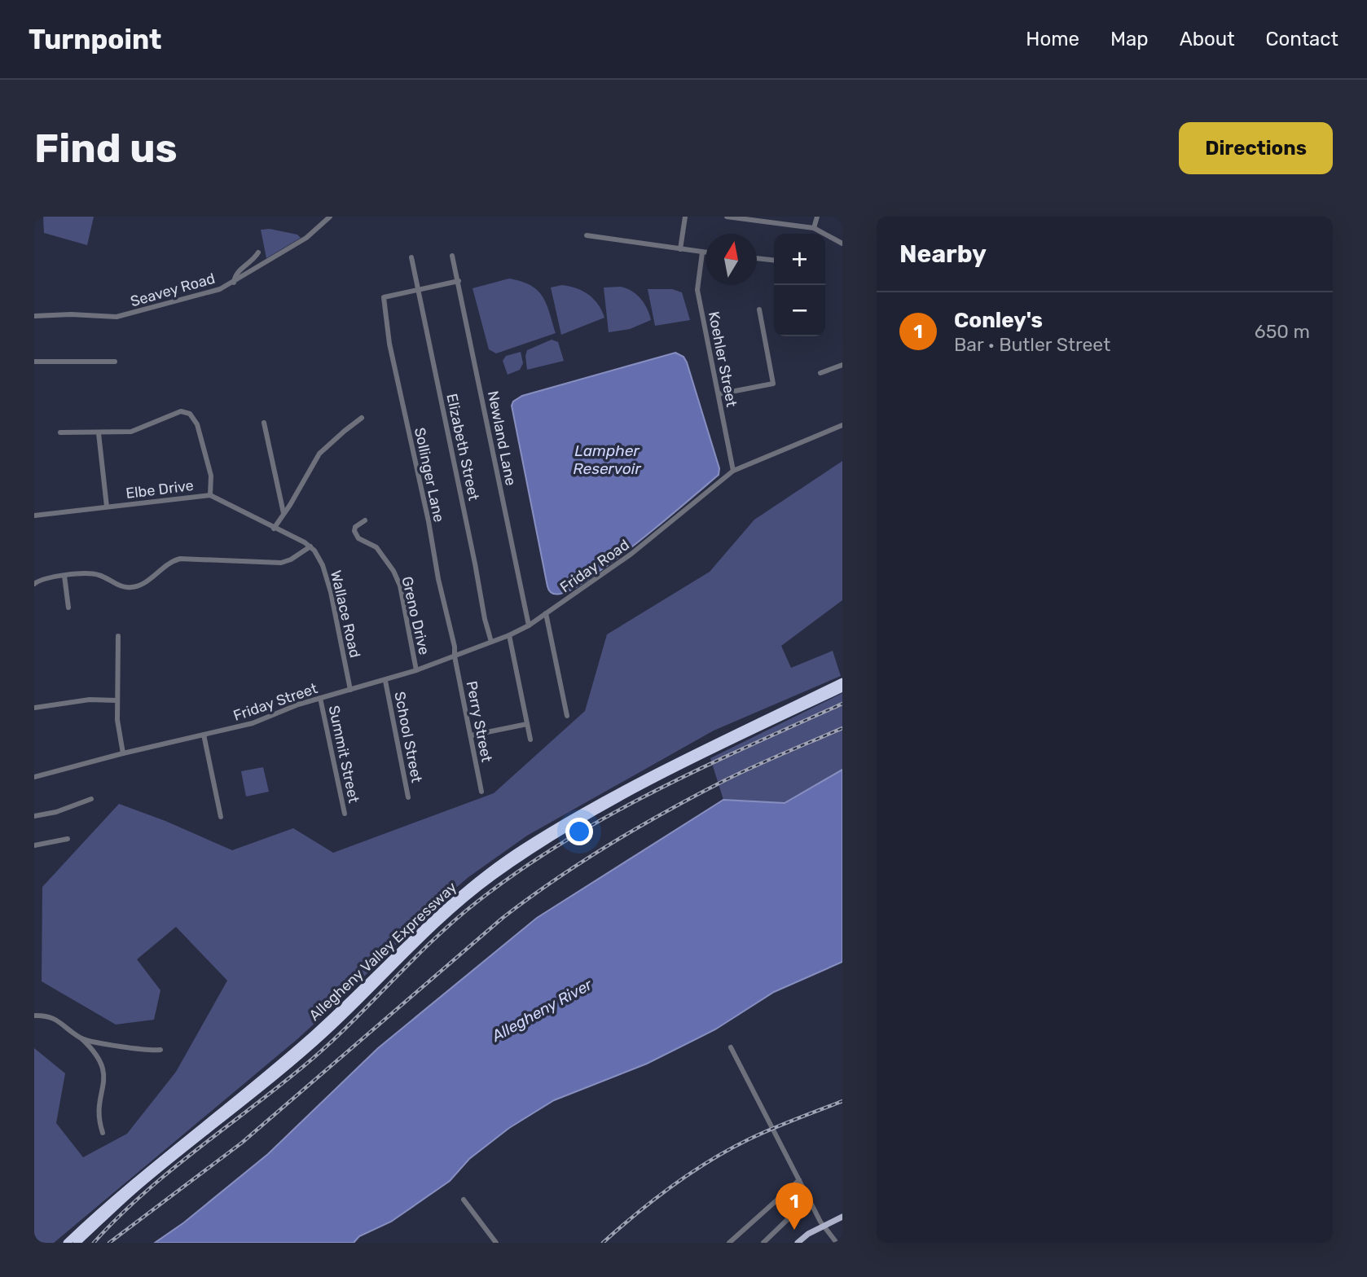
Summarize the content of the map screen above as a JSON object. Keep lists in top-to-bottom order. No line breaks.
{"streets":{"highway":["Allegheny Valley Expressway"],"street":["Seavey Road","Koehler Street","Newland Lane","Elizabeth Street","Sollinger Lane","Elbe Drive","Friday Road","Wallace Road","Greno Drive","Friday Street","Perry Street","School Street","Summit Street"]},"crossings":[["Koehler Street","Friday Road"],["Newland Lane","Friday Road"],["Elizabeth Street","Sollinger Lane"],["Elizabeth Street","Friday Road"],["Sollinger Lane","Friday Road"],["Sollinger Lane","Friday Street"],["Sollinger Lane","Perry Street"],["Elbe Drive","Wallace Road"],["Friday Road","Friday Street"],["Friday Road","Perry Street"],["Wallace Road","Friday Street"],["Greno Drive","Friday Street"],["Friday Street","Perry Street"],["Friday Street","School Street"],["Friday Street","Summit Street"]],"water":["Lampher Reservoir","Allegheny River"],"north":"top","page":{"header":"Turnpoint","nav":["Home","Map","About","Contact"],"buttons":"Directions","title":"Find us","heading":"Nearby","map_buttons":["+","−"],"list":[{"mark":"1","name":"Conley's","note":"Bar · Butler Street","value":"650 m"}],"pins":"1"}}
